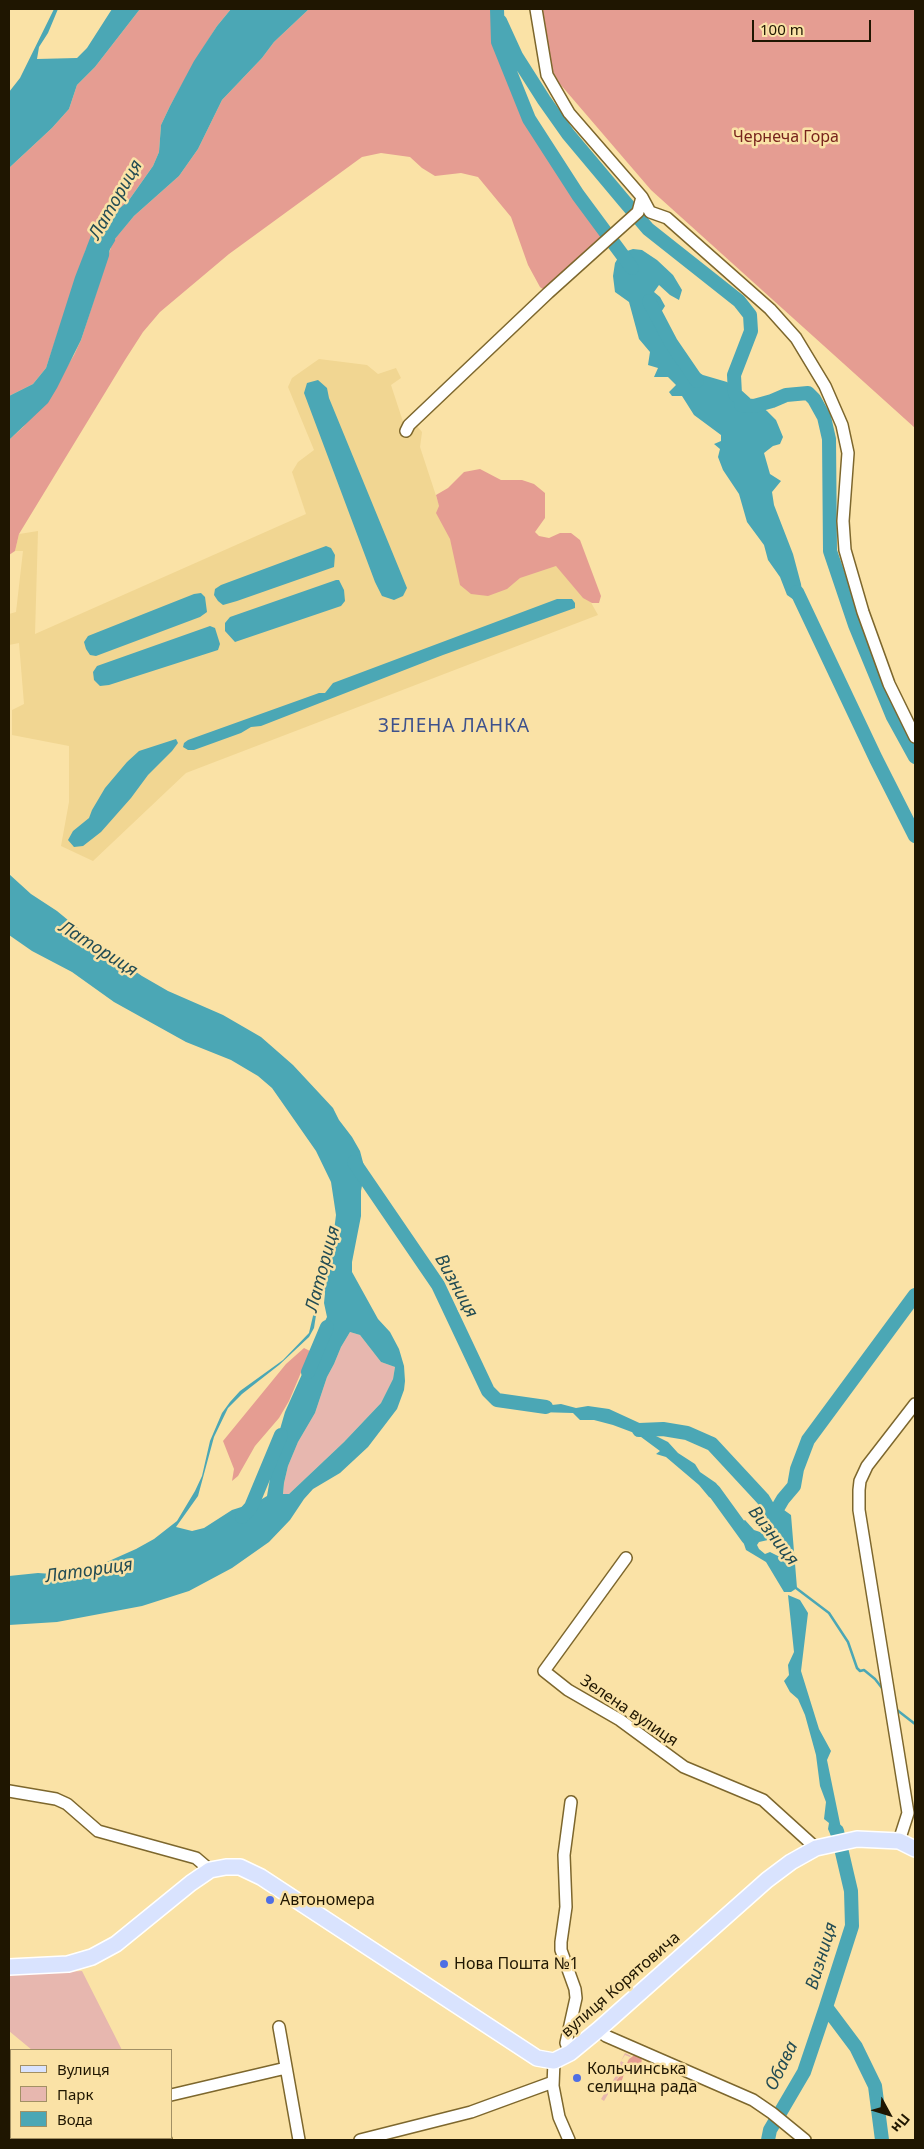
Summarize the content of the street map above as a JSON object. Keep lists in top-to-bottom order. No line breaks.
{"streets":{"main road":["вулиця Корятовича"],"street":["Зелена вулиця"]},"crossings":[["Зелена вулиця","вулиця Корятовича"]],"districts":["ЗЕЛЕНА ЛАНКА"],"water":["Латориця","Визниця","Обава"],"parks":["Чернеча Гора"],"places":["Автономера","Нова Пошта №1","Кольчинська селищна рада"],"legend":["Вулиця","Парк","Вода"],"scale_bar":"100 m","north":"bottom right"}
